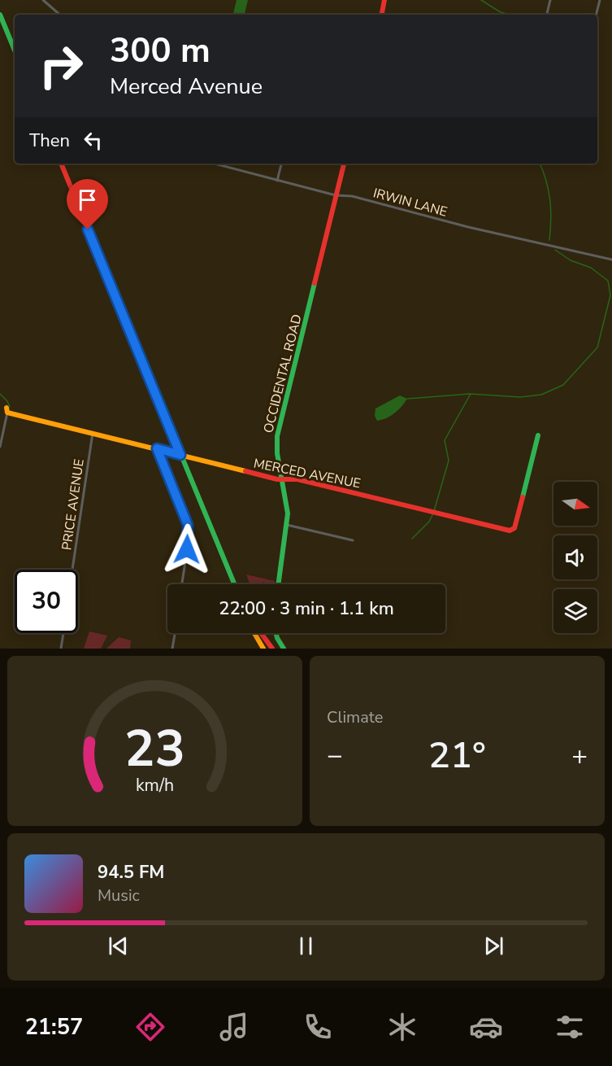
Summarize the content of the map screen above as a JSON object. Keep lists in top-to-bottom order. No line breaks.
{"streets":{"street":["IRWIN LANE","OCCIDENTAL ROAD","MERCED AVENUE","PRICE AVENUE"]},"crossings":[["IRWIN LANE","OCCIDENTAL ROAD"],["OCCIDENTAL ROAD","MERCED AVENUE"],["MERCED AVENUE","PRICE AVENUE"]],"north":"right","page":{"turn":["300 m","Merced Avenue"],"then":"Then","limit":"30","trip":"22:00 · 3 min · 1.1 km","tile":"Climate","heat":["−","21°","+"],"song":["94.5 FM","Music"],"tabs":"21:57","gauge":["23","km/h"]}}
